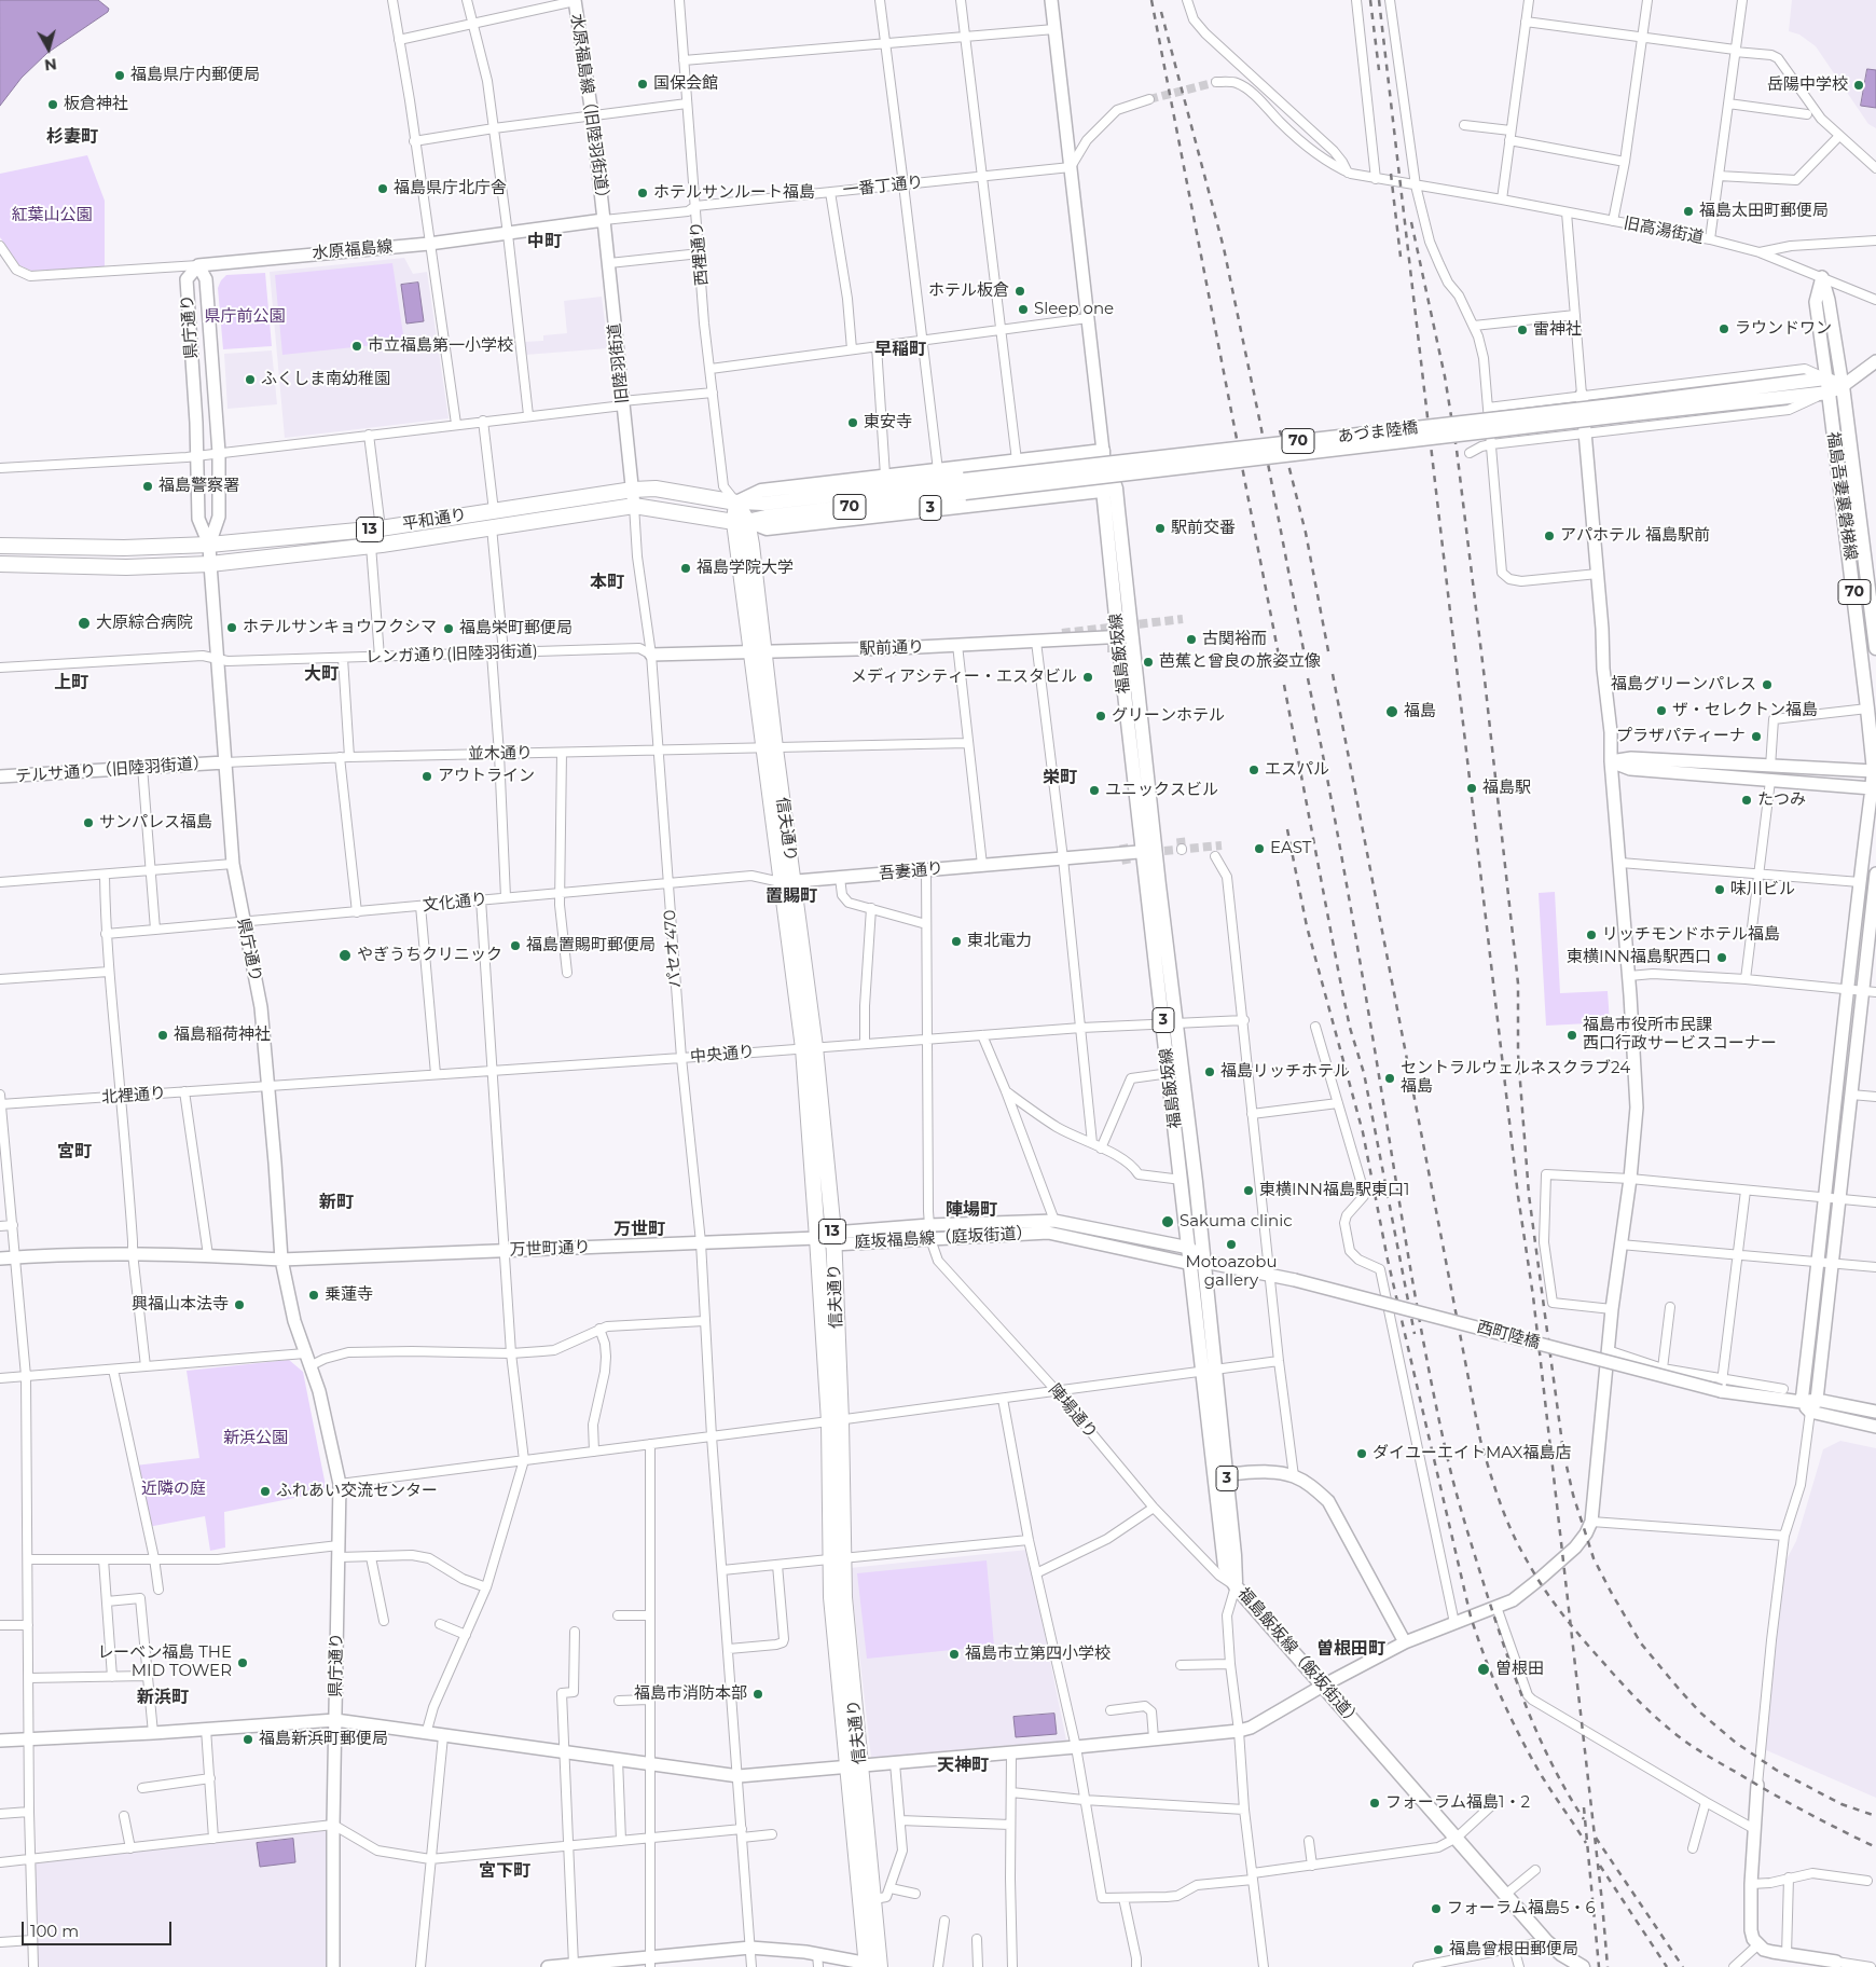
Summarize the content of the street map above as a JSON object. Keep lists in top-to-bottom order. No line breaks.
{"streets":{"highway":["平和通り","13","信夫通り"],"main road":["あづま陸橋","70","福島吾妻裏磐梯線","3","福島飯坂線","福島飯坂線（飯坂街道）"],"street":["水原福島線（旧陸羽街道）","一番丁通り","旧高湯街道","水原福島線","西裡通り","県庁通り","旧陸羽街道","駅前通り","レンガ通り(旧陸羽街道)","並木通り","テルサ通り（旧陸羽街道）","吾妻通り","文化通り","パセオ470","中央通り","北裡通り","庭坂福島線（庭坂街道）","万世町通り","西町陸橋","陣場通り"]},"crossings":[["水原福島線（旧陸羽街道）","一番丁通り"],["水原福島線（旧陸羽街道）","水原福島線"],["水原福島線（旧陸羽街道）","旧陸羽街道"],["一番丁通り","西裡通り"],["一番丁通り","旧陸羽街道"],["水原福島線","県庁通り"],["西裡通り","70"],["西裡通り","3"],["西裡通り","平和通り"],["西裡通り","信夫通り"],["県庁通り","平和通り"],["県庁通り","レンガ通り(旧陸羽街道)"],["県庁通り","並木通り"],["県庁通り","テルサ通り（旧陸羽街道）"],["県庁通り","文化通り"],["県庁通り","中央通り"],["県庁通り","北裡通り"],["県庁通り","万世町通り"],["旧陸羽街道","平和通り"],["旧陸羽街道","パセオ470"],["あづま陸橋","70"],["あづま陸橋","福島吾妻裏磐梯線"],["70","福島吾妻裏磐梯線"],["70","3"],["70","平和通り"],["70","信夫通り"],["3","平和通り"],["3","福島飯坂線"],["3","信夫通り"],["平和通り","信夫通り"],["平和通り","パセオ470"],["駅前通り","福島飯坂線"],["駅前通り","レンガ通り(旧陸羽街道)"],["駅前通り","信夫通り"],["駅前通り","パセオ470"],["福島飯坂線","吾妻通り"],["福島飯坂線","中央通り"],["福島飯坂線","庭坂福島線（庭坂街道）"],["福島飯坂線","福島飯坂線（飯坂街道）"],["レンガ通り(旧陸羽街道)","パセオ470"],["並木通り","テルサ通り（旧陸羽街道）"],["並木通り","信夫通り"],["並木通り","パセオ470"],["信夫通り","吾妻通り"],["信夫通り","中央通り"],["信夫通り","庭坂福島線（庭坂街道）"],["信夫通り","万世町通り"],["吾妻通り","文化通り"],["吾妻通り","パセオ470"],["吾妻通り","陣場通り"],["文化通り","パセオ470"],["パセオ470","中央通り"],["パセオ470","万世町通り"],["中央通り","北裡通り"],["中央通り","陣場通り"],["庭坂福島線（庭坂街道）","万世町通り"],["庭坂福島線（庭坂街道）","西町陸橋"],["庭坂福島線（庭坂街道）","陣場通り"],["庭坂福島線（庭坂街道）","福島飯坂線（飯坂街道）"],["陣場通り","福島飯坂線（飯坂街道）"]],"districts":["杉妻町","中町","早稲町","本町","大町","上町","栄町","置賜町","宮町","新町","陣場町","万世町","曽根田町","新浜町","天神町","宮下町"],"parks":["紅葉山公園","県庁前公園","新浜公園","近隣の庭"],"places":["福島県庁内郵便局","国保会館","岳陽中学校","板倉神社","福島県庁北庁舎","ホテルサンルート福島","福島太田町郵便局","ホテル板倉","Sleep one","ラウンドワン","雷神社","市立福島第一小学校","ふくしま南幼稚園","東安寺","福島警察署","駅前交番","アパホテル 福島駅前","福島学院大学","大原綜合病院","ホテルサンキョウフクシマ","福島栄町郵便局","古関裕而","芭蕉と曾良の旅姿立像","メディアシティー・エスタビル","福島グリーンパレス","ザ・セレクトン福島","福島","グリーンホテル","プラザパティーナ","エスパル","アウトライン","福島駅","ユニックスビル","たつみ","サンパレス福島","EAST","味川ビル","リッチモンドホテル福島","東北電力","福島置賜町郵便局","やぎうちクリニック","東横INN福島駅西口","福島稲荷神社","福島市役所市民課 西口行政サービスコーナー","福島リッチホテル","セントラルウェルネスクラブ24 福島","東横INN福島駅東口1","Sakuma clinic","Motoazobu gallery","乗蓮寺","興福山本法寺","ダイユーエイトMAX福島店","ふれあい交流センター","福島市立第四小学校","レーベン福島 THE MID TOWER","曽根田","福島市消防本部","福島新浜町郵便局","フォーラム福島1・2","フォーラム福島5・6","福島曾根田郵便局"],"scale_bar":"100 m","north":"bottom"}
